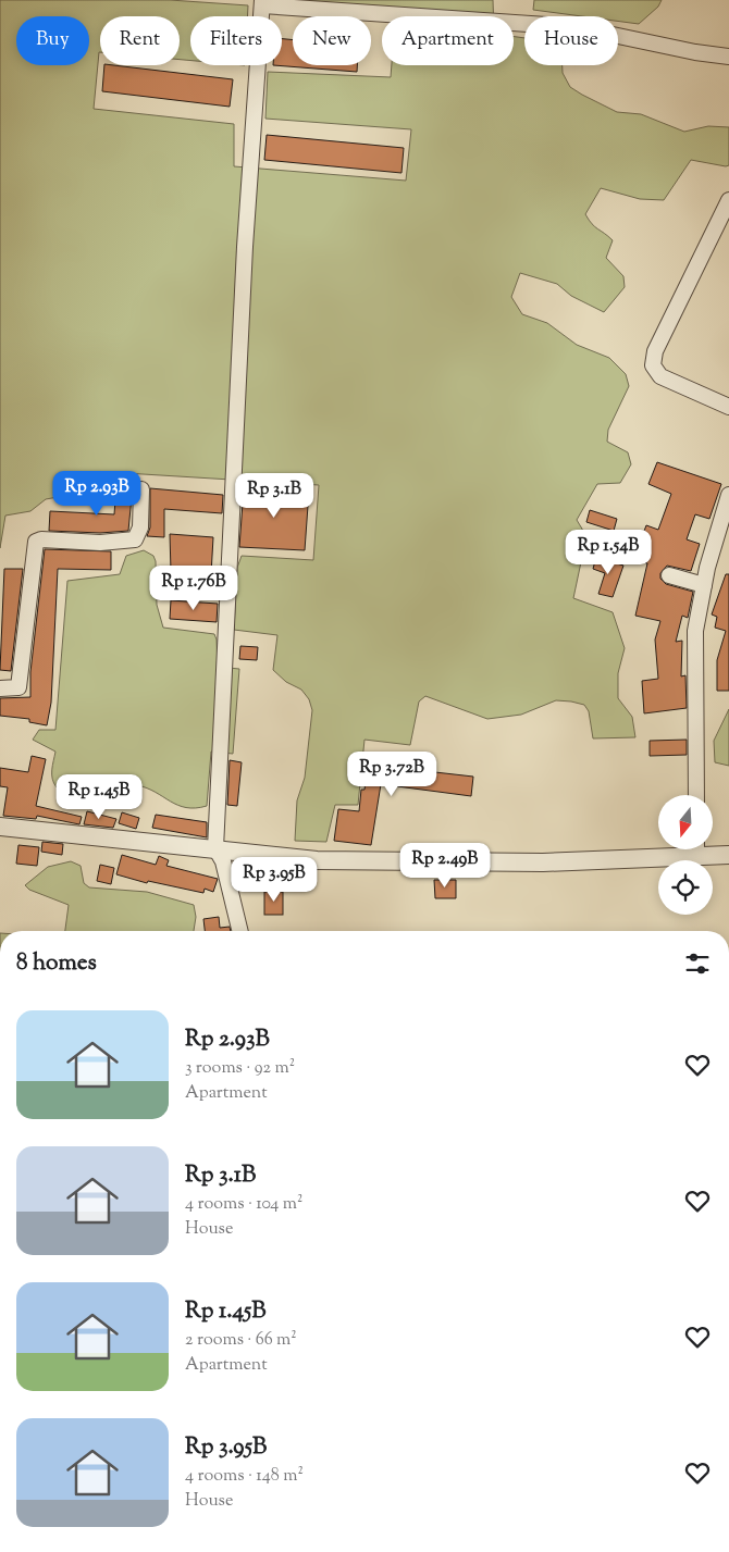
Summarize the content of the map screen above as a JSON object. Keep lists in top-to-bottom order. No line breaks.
{"north":"bottom","page":{"chip":["Buy","Rent","Filters","New","Apartment","House"],"price":["Rp 2.93B","Rp 3.1B","Rp 1.54B","Rp 1.76B","Rp 3.72B","Rp 1.45B","Rp 2.49B","Rp 3.95B"],"heading":"8 homes","list":[{"name":"Rp 2.93B","note":"3 rooms · 92 m² · Apartment"},{"name":"Rp 3.1B","note":"4 rooms · 104 m² · House"},{"name":"Rp 1.45B","note":"2 rooms · 66 m² · Apartment"},{"name":"Rp 3.95B","note":"4 rooms · 148 m² · House"}]}}
